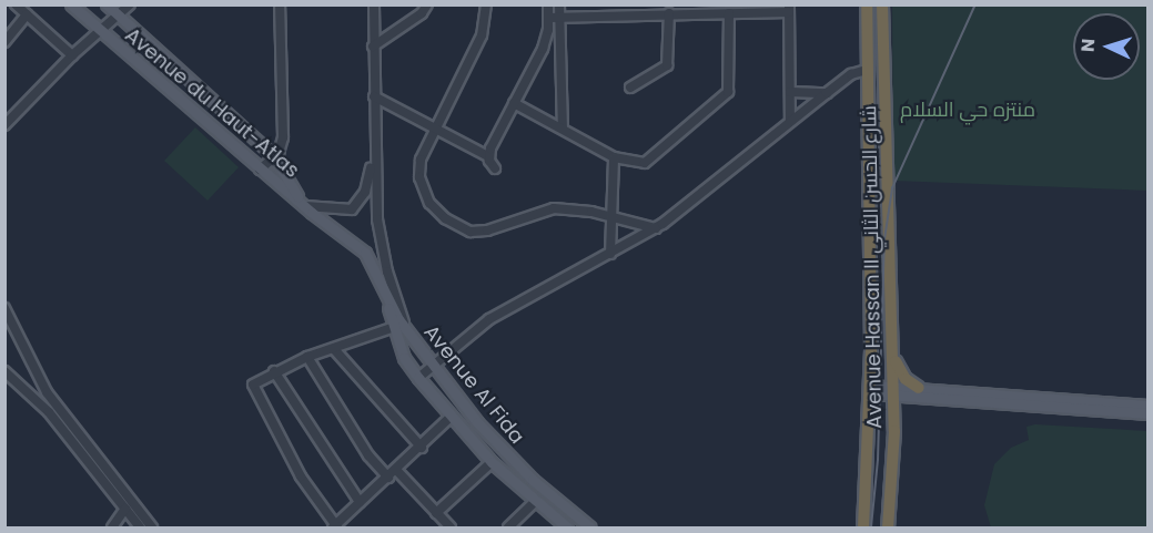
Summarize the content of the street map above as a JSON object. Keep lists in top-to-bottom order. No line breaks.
{"streets":{"highway":["Avenue Hassan II شارع الحسن الثاني"],"main road":["Avenue du Haut-Atlas","Avenue Al Fida"]},"crossings":[["Avenue du Haut-Atlas","Avenue Al Fida"]],"parks":["منتزه حي السلام"],"north":"left"}
